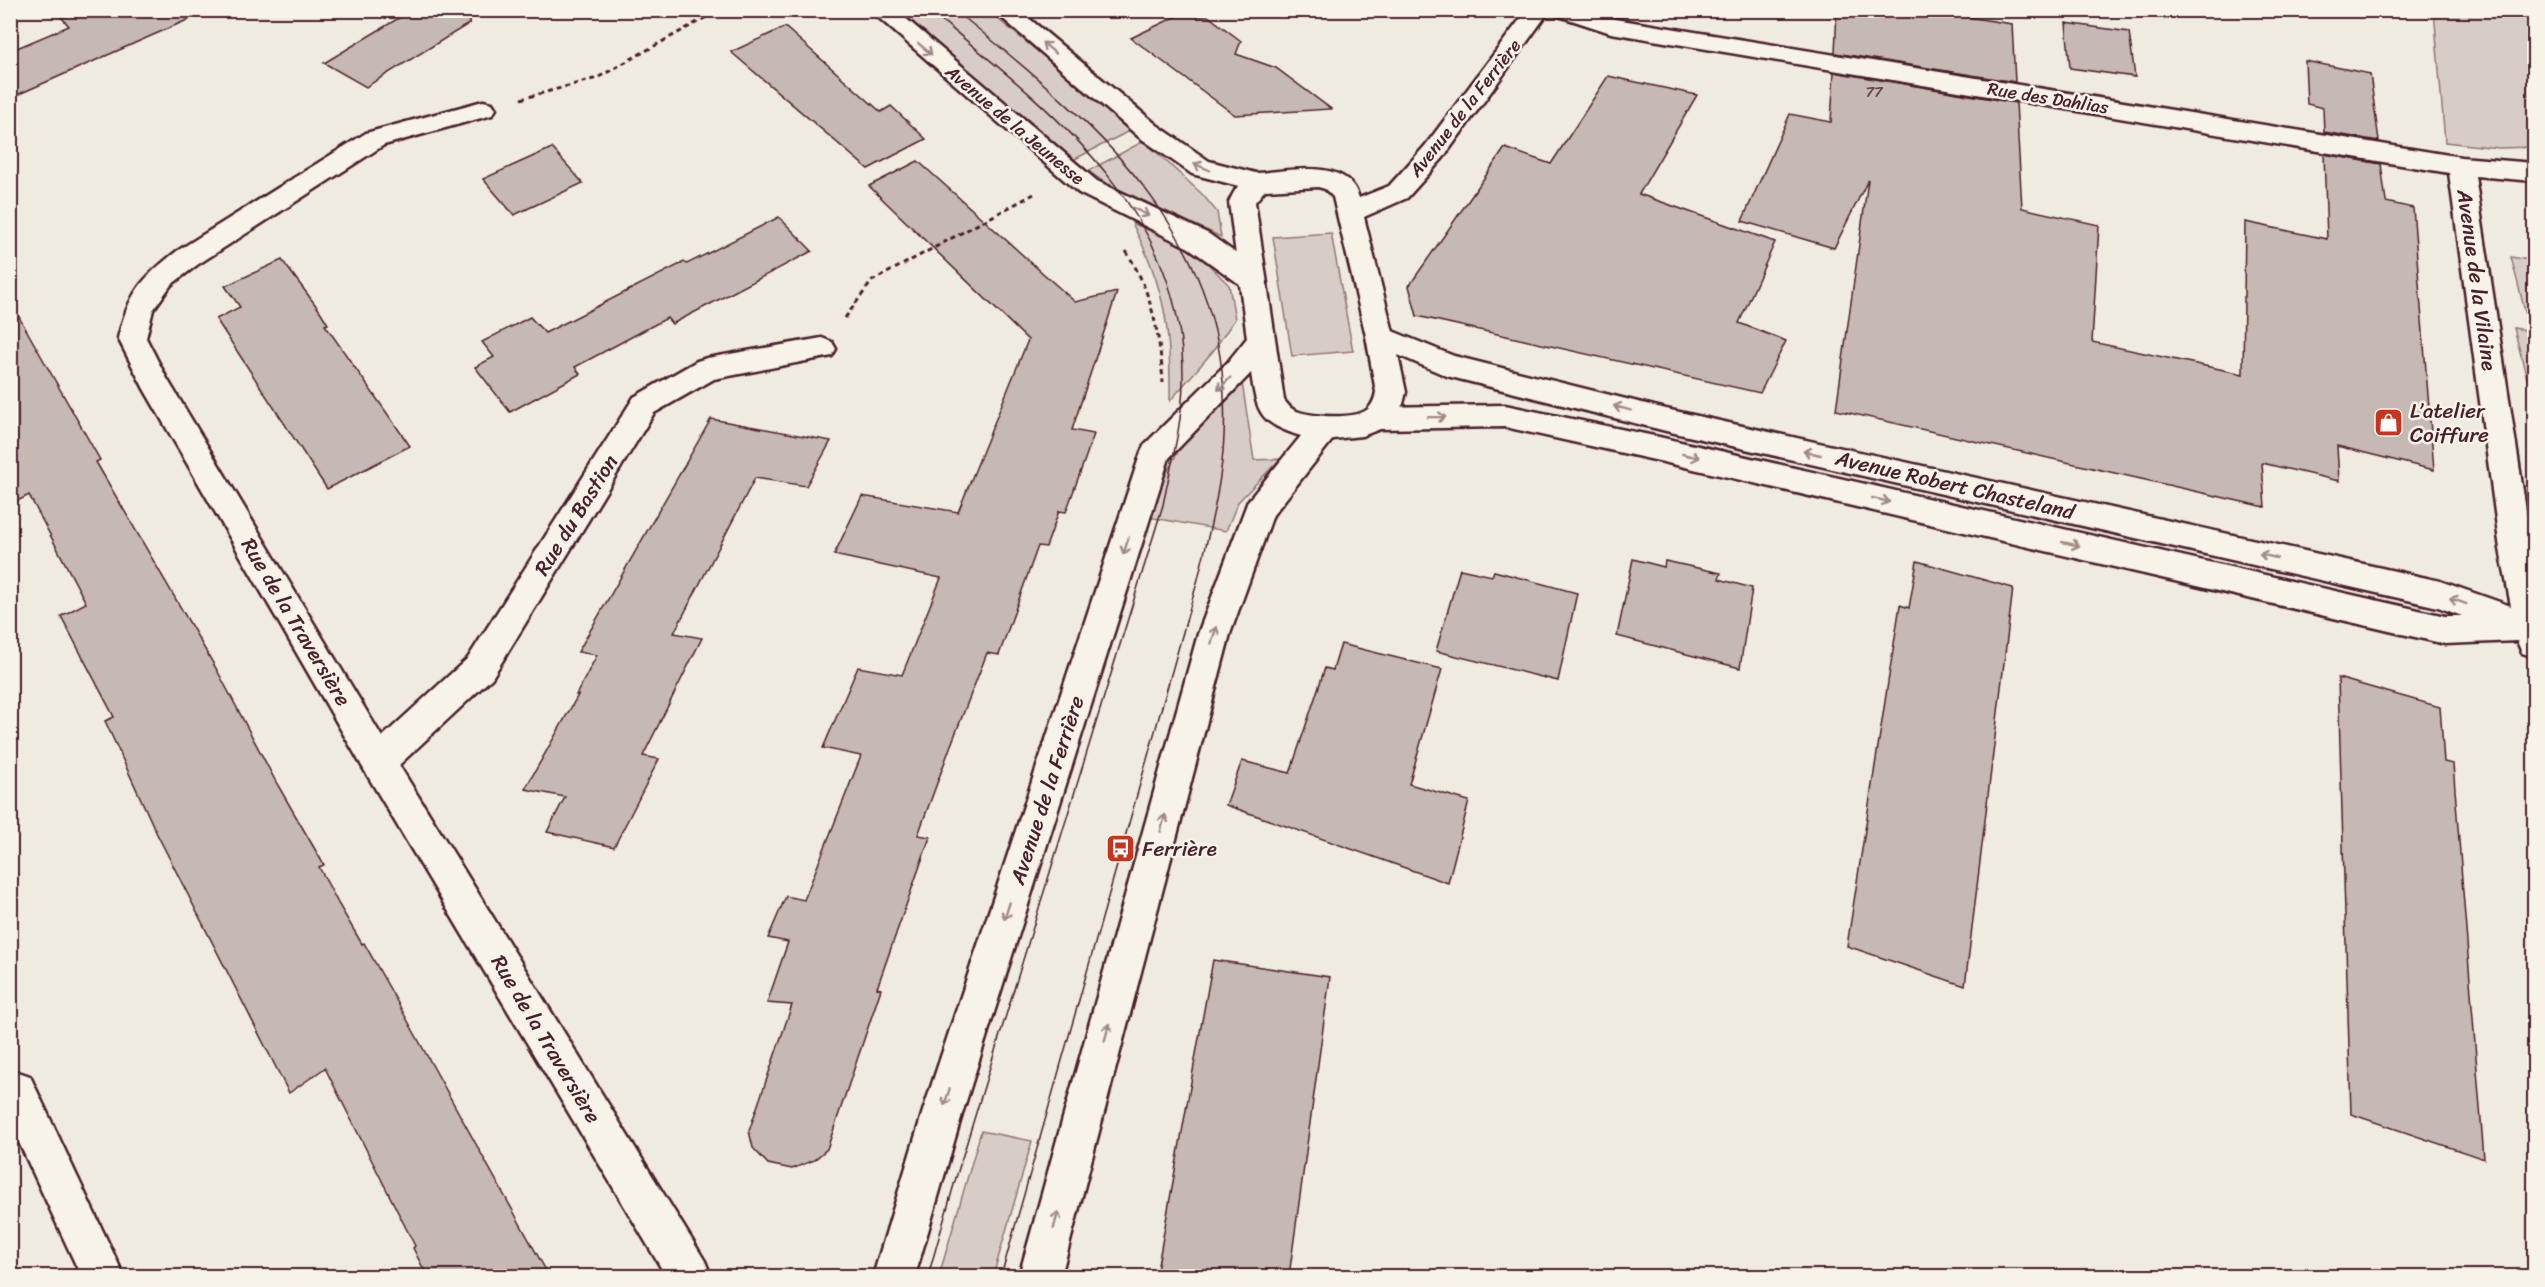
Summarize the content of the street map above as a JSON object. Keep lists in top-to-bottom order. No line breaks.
{"streets":{"street":["Rue des Dahlias","Avenue de la Ferrière","Avenue de la Jeunesse","Avenue de la Vilaine","Avenue Robert Chasteland","Rue du Bastion","Rue de la Traversière"]},"crossings":[["Rue des Dahlias","Avenue de la Vilaine"],["Avenue de la Ferrière","Avenue Robert Chasteland"],["Avenue de la Jeunesse","Avenue Robert Chasteland"],["Avenue de la Vilaine","Avenue Robert Chasteland"],["Rue du Bastion","Rue de la Traversière"]],"places":{"shop":["L’atelier Coiffure"],"bus stop":["Ferrière"]},"house_numbers":["77"]}
